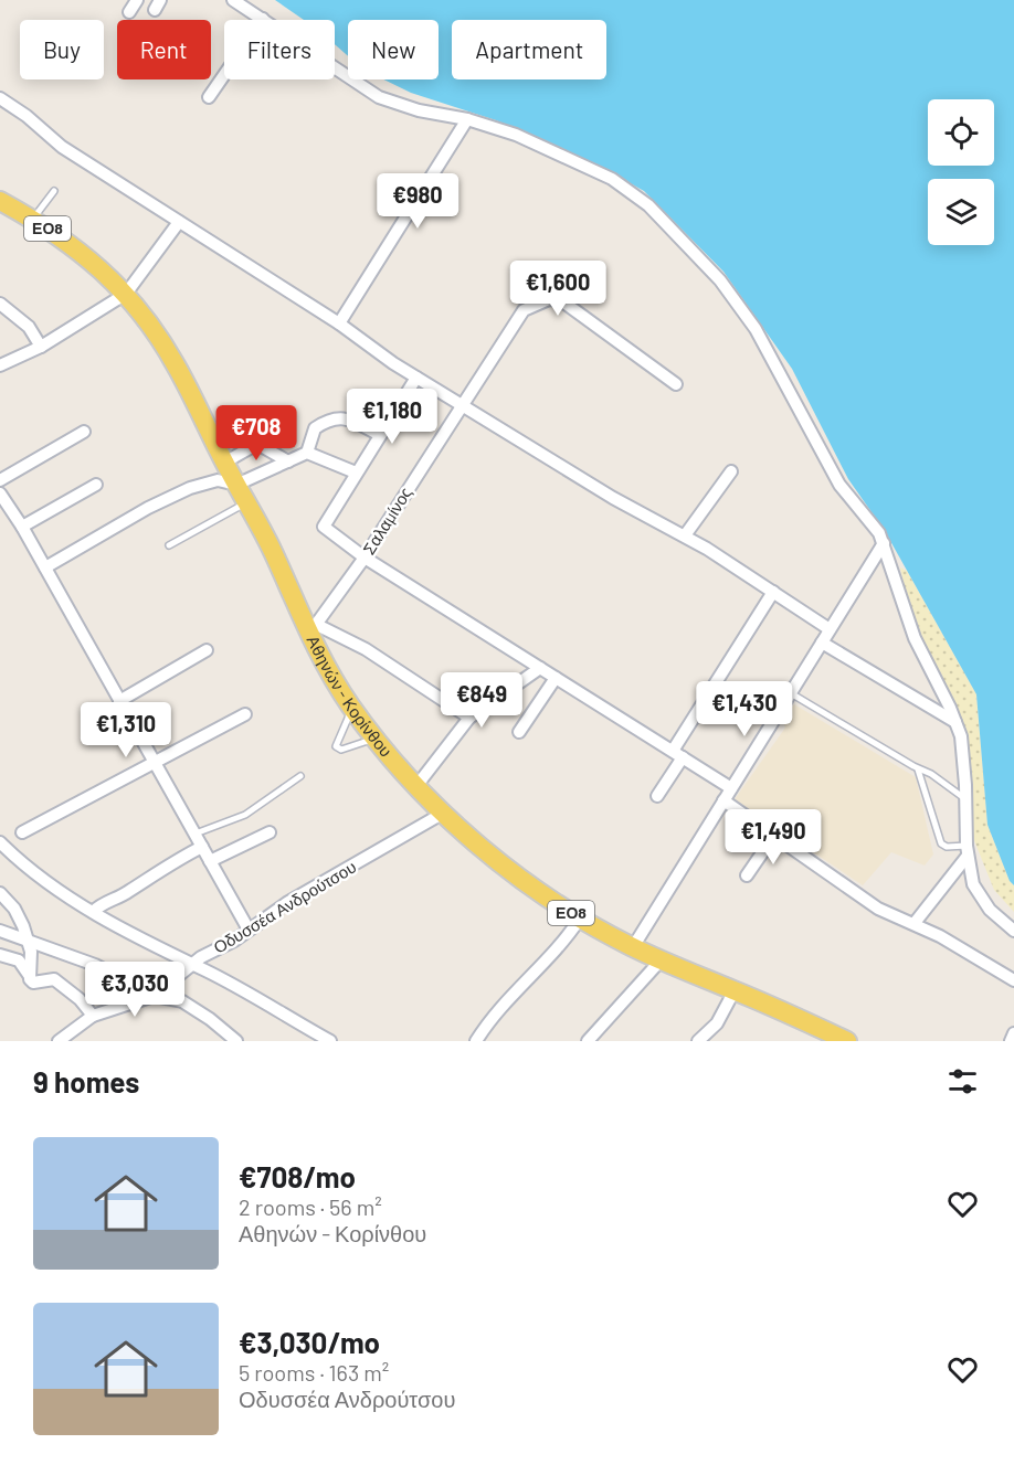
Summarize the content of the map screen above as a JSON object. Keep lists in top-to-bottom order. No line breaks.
{"streets":{"main road":["ΕΟ8","Αθηνών - Κορίνθου"],"street":["Σαλαμίνος","Οδυσσέα Ανδρούτσου"]},"crossings":[["Σαλαμίνος","Αθηνών - Κορίνθου"],["Αθηνών - Κορίνθου","Οδυσσέα Ανδρούτσου"]],"page":{"chip":["Buy","Rent","Filters","New","Apartment"],"price":["€980","€1,600","€1,180","€708","€849","€1,430","€1,310","€1,490","€3,030"],"heading":"9 homes","list":[{"name":"€708/mo","note":"2 rooms · 56 m² · Αθηνών - Κορίνθου"},{"name":"€3,030/mo","note":"5 rooms · 163 m² · Οδυσσέα Ανδρούτσου"}]}}
